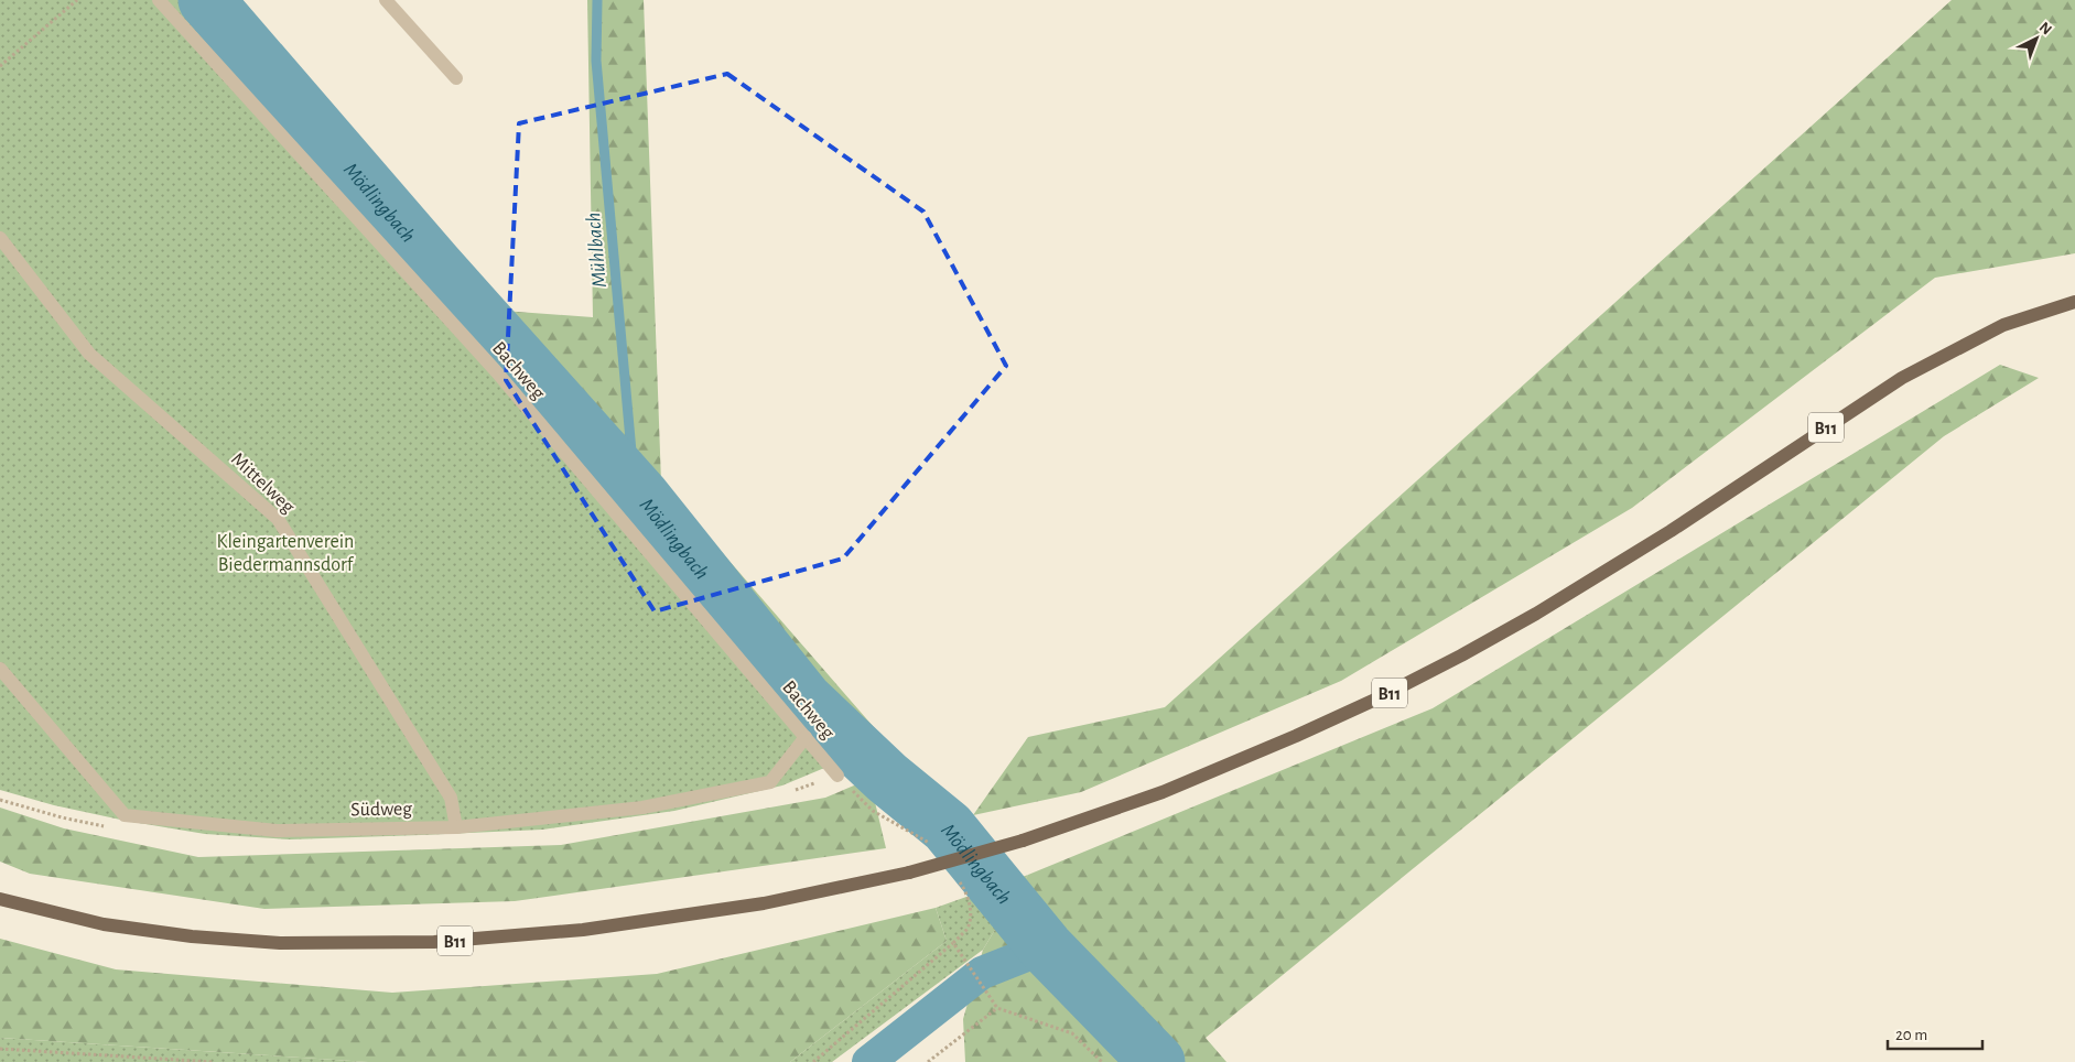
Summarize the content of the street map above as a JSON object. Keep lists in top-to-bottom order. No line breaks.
{"streets":{"main road":["B11"],"lane":["Bachweg","Mittelweg","Südweg"]},"crossings":[["Bachweg","Südweg"],["Mittelweg","Südweg"]],"water":["Mödlingbach","Mühlbach"],"parks":["Kleingartenverein Biedermannsdorf"],"scale_bar":"20 m","north":"top right"}
